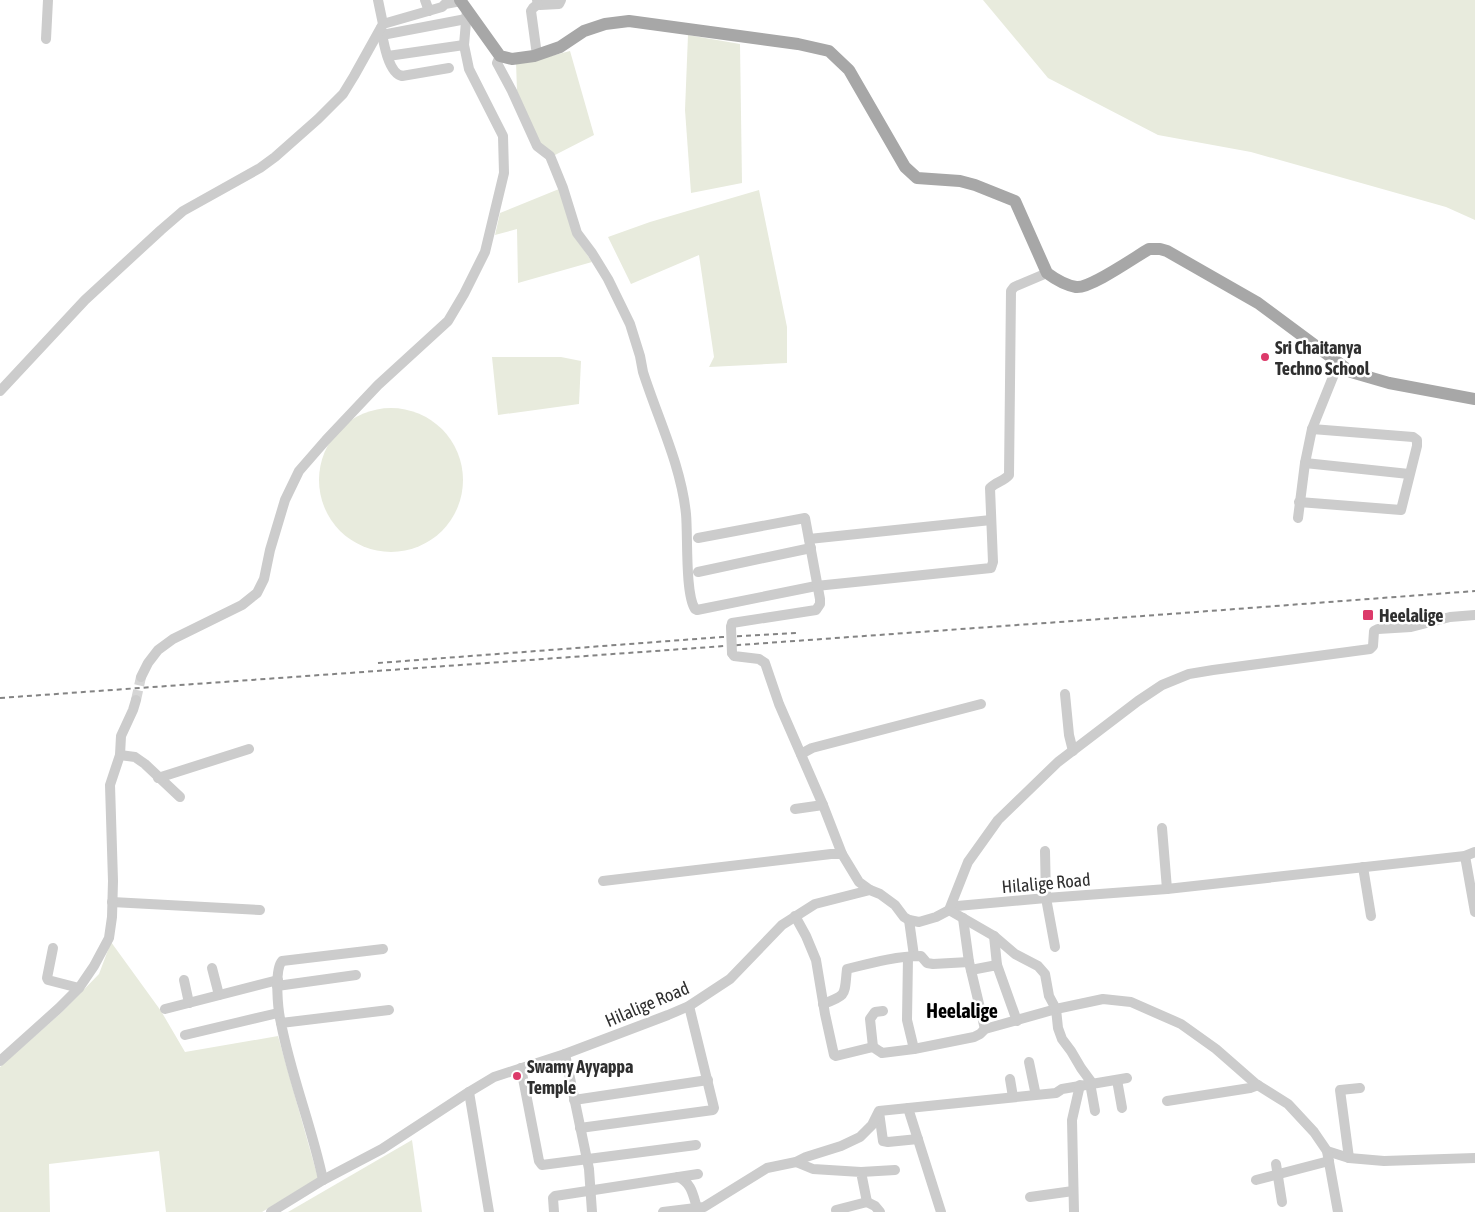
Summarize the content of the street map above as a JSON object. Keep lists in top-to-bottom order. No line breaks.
{"streets":{"street":["Hilalige Road"]},"districts":["Heelalige"],"places":{"other":["Sri Chaitanya Techno School","Swamy Ayyappa Temple"],"transit":["Heelalige"]}}
